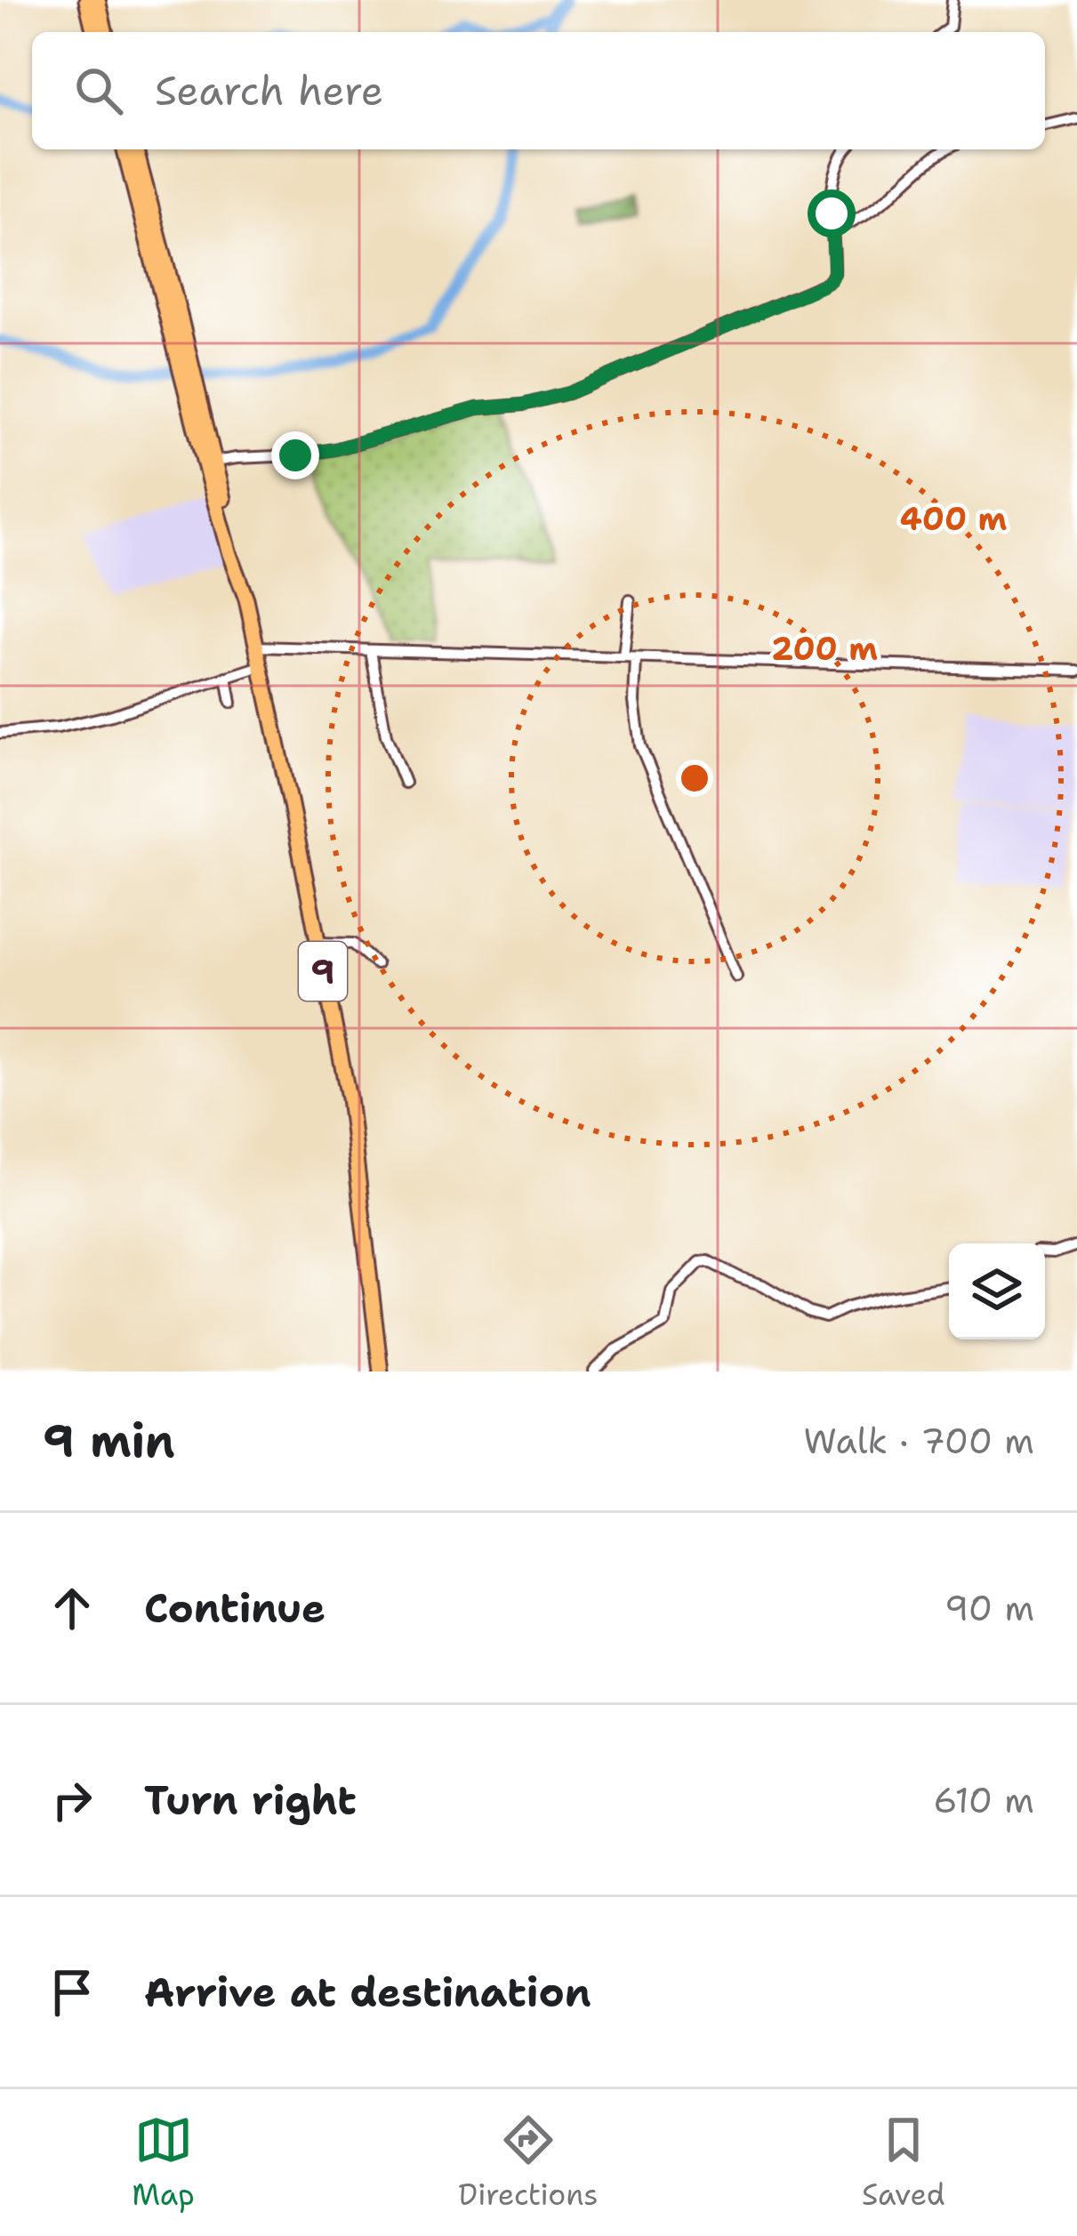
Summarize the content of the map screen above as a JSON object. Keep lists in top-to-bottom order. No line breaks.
{"streets":{"highway":["9"]},"page":{"search":"Search here","heading":["9 min","Walk · 700 m"],"list":[["Continue","90 m"],["Turn right","610 m"],"Arrive at destination"],"nav":["Map","Directions","Saved"]},"rings":["400 m","200 m"]}
